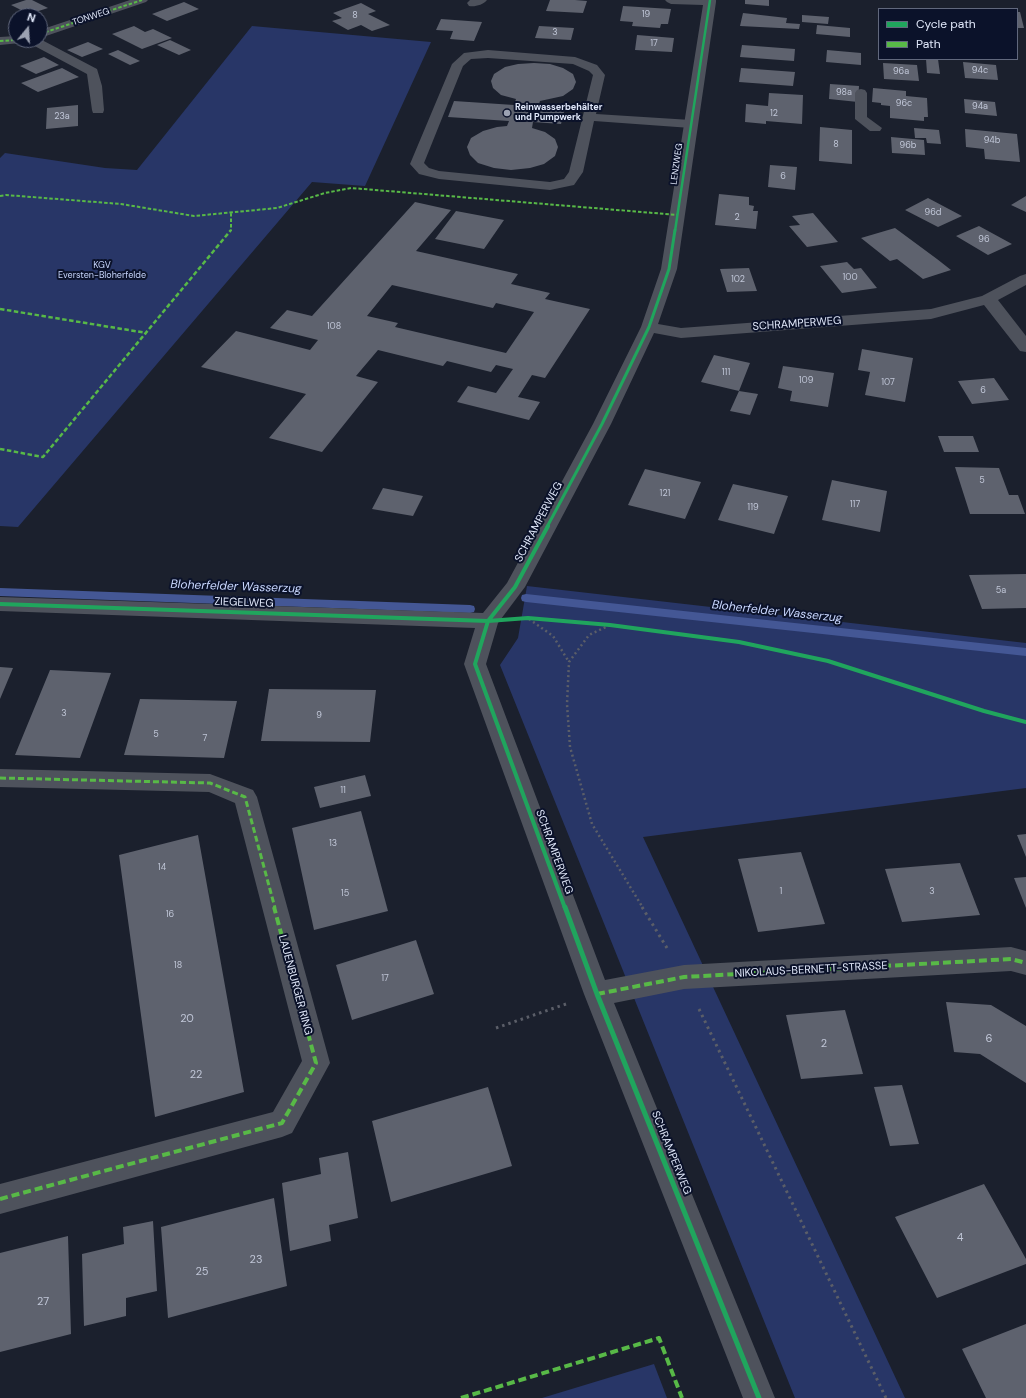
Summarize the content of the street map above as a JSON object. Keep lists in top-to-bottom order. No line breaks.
{"streets":{"street":["TONWEG","LENZWEG","SCHRAMPERWEG","ZIEGELWEG","NIKOLAUS-BERNETT-STRASSE","LAUENBURGER RING"]},"crossings":[["LENZWEG","SCHRAMPERWEG"],["SCHRAMPERWEG","ZIEGELWEG"],["SCHRAMPERWEG","NIKOLAUS-BERNETT-STRASSE"]],"water":["Bloherfelder Wasserzug"],"parks":["KGV Eversten-Bloherfelde"],"places":["Reinwasserbehälter und Pumpwerk"],"house_numbers":["19","8","3","17","94c","96a","98a","96c","94a","12","23a","94b","8","96b","6","96d","2","96","100","102","108","111","109","107","6","5","121","117","119","5a","3","9","5","7","11","13","14","1","3","15","16","18","17","20","6","2","22","4","23","25","27"],"legend":["Cycle path","Path"],"north":"top"}
